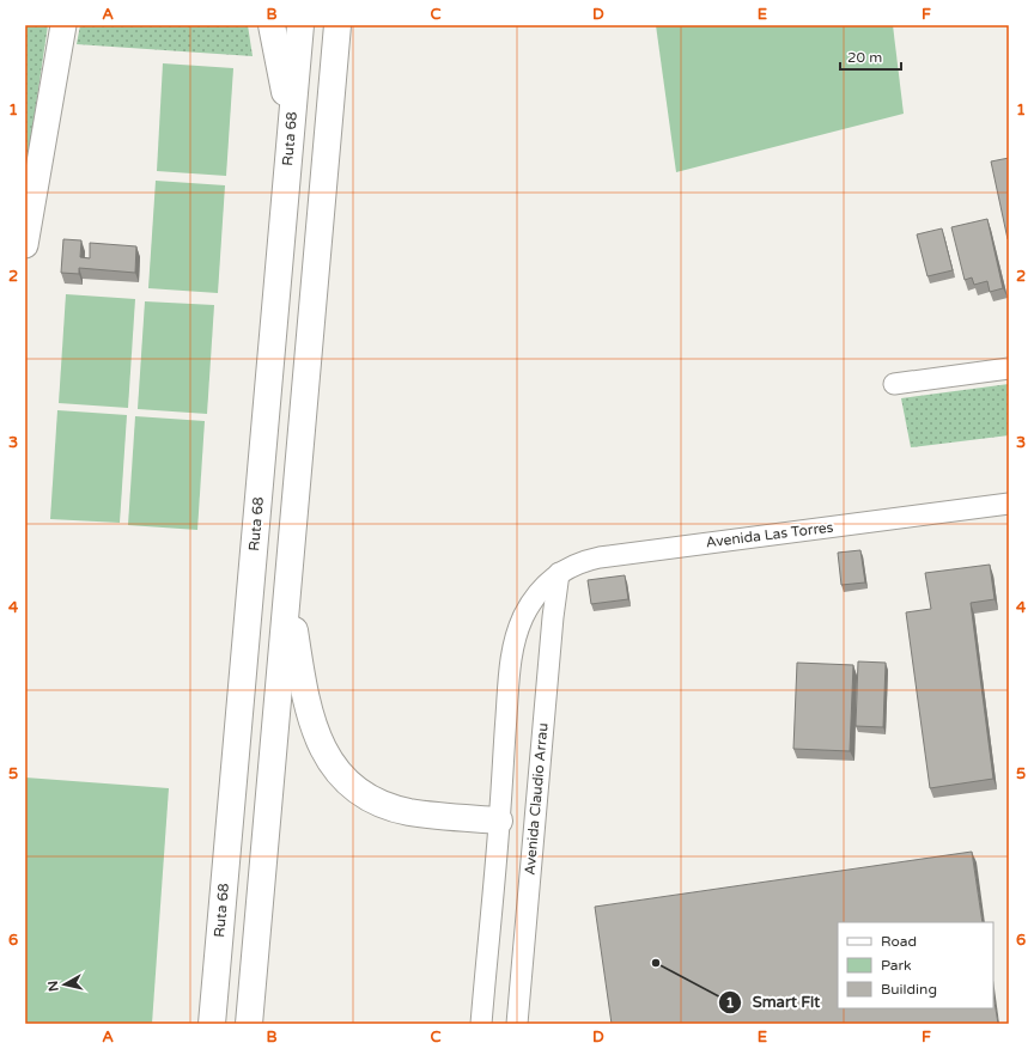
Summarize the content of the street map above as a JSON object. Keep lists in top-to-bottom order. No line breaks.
{"streets":{"highway":["Ruta 68"],"street":["Avenida Las Torres","Avenida Claudio Arrau"]},"crossings":[["Avenida Las Torres","Avenida Claudio Arrau"]],"places":["Smart Fit"],"legend":["Road","Park","Building"],"scale_bar":"20 m","north":"left","grid":{"columns":["A","B","C","D","E","F"],"rows":["1","2","3","4","5","6"]}}
